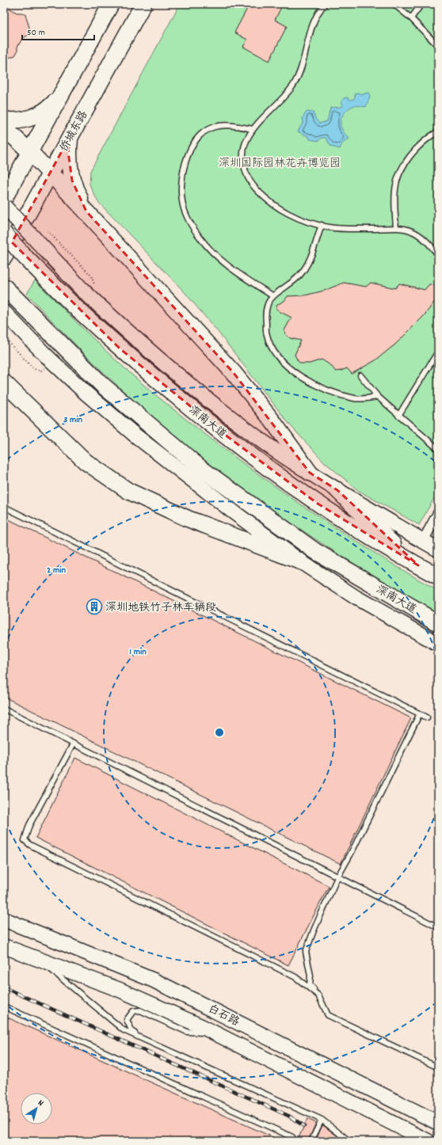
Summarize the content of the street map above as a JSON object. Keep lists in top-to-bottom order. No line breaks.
{"streets":{"main road":["侨城东路","深南大道","白石路"]},"parks":["深圳国际园林花卉博览园"],"places":{"building":["深圳地铁竹子林车辆段"]},"scale_bar":"50 m","north":"top right","rings":["3 min","2 min","1 min"]}
